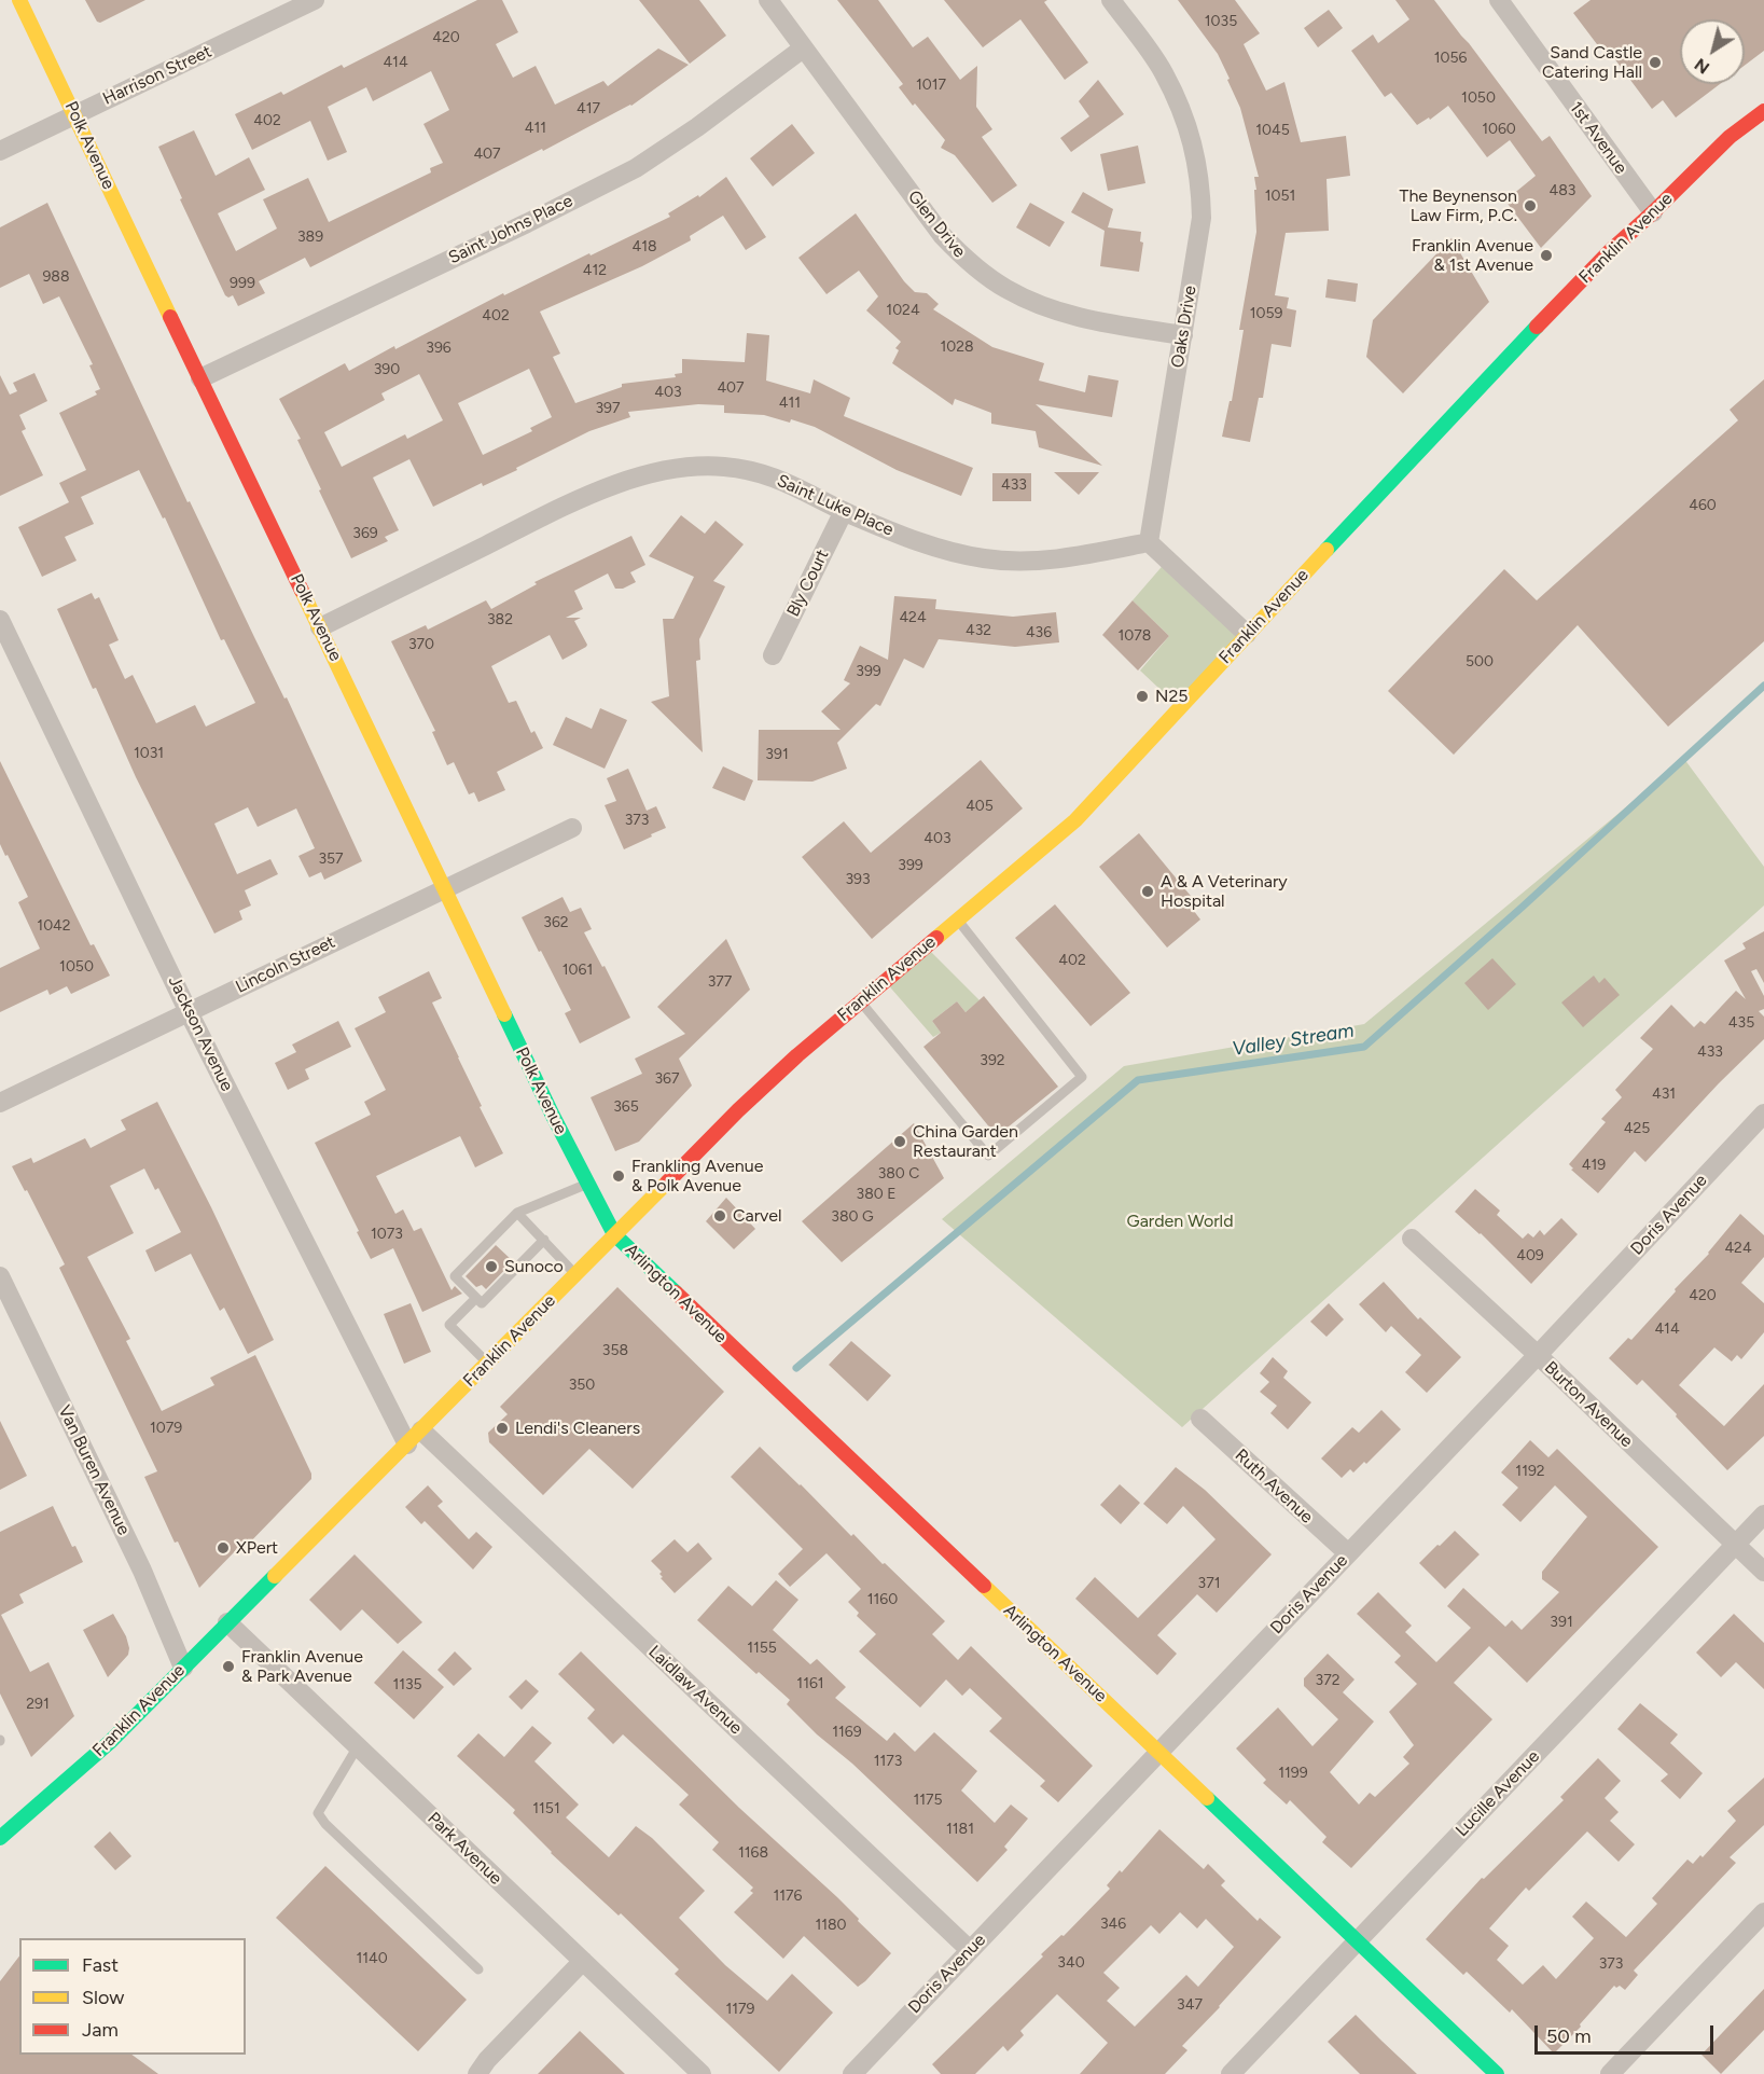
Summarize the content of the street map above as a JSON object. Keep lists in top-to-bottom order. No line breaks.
{"streets":{"street":["Harrison Street","1st Avenue","Polk Avenue","Glen Drive","Saint Johns Place","Franklin Avenue","Oaks Drive","Saint Luke Place","Bly Court","Lincoln Street","Jackson Avenue","Doris Avenue","Arlington Avenue","Burton Avenue","Van Buren Avenue","Ruth Avenue","Laidlaw Avenue","Lucille Avenue","Park Avenue"]},"crossings":[["Harrison Street","Polk Avenue"],["1st Avenue","Franklin Avenue"],["Polk Avenue","Saint Johns Place"],["Polk Avenue","Franklin Avenue"],["Polk Avenue","Saint Luke Place"],["Polk Avenue","Lincoln Street"],["Polk Avenue","Arlington Avenue"],["Glen Drive","Saint Johns Place"],["Glen Drive","Oaks Drive"],["Franklin Avenue","Jackson Avenue"],["Franklin Avenue","Arlington Avenue"],["Franklin Avenue","Van Buren Avenue"],["Franklin Avenue","Laidlaw Avenue"],["Franklin Avenue","Park Avenue"],["Oaks Drive","Saint Luke Place"],["Saint Luke Place","Bly Court"],["Lincoln Street","Jackson Avenue"],["Jackson Avenue","Laidlaw Avenue"],["Doris Avenue","Arlington Avenue"],["Doris Avenue","Burton Avenue"],["Doris Avenue","Ruth Avenue"],["Doris Avenue","Laidlaw Avenue"],["Arlington Avenue","Lucille Avenue"],["Burton Avenue","Lucille Avenue"]],"water":["Valley Stream"],"parks":["Garden World"],"places":["Sand Castle Catering Hall","The Beynenson Law Firm, P.C.","Franklin Avenue & 1st Avenue","N25","A & A Veterinary Hospital","China Garden Restaurant","Frankling Avenue & Polk Avenue","Carvel","Sunoco","Lendi's Cleaners","XPert","Franklin Avenue & Park Avenue"],"house_numbers":["1035","420","1056","414","1017","1050","417","402","411","1060","1045","407","483","1051","389","418","412","988","999","1024","1059","402","1028","396","390","407","403","411","397","433","460","369","424","382","432","436","1078","370","500","399","1031","391","405","373","403","357","399","393","362","1042","402","1050","1061","377","435","433","392","367","431","365","425","419","380 C","380 E","380 G","1073","424","409","420","414","358","350","1079","1192","371","1160","391","1155","372","1161","1135","291","1169","1173","1199","1175","1151","1181","1168","1176","346","1180","1140","340","373","347","1179"],"legend":["Fast","Slow","Jam"],"scale_bar":"50 m","north":"bottom left"}
